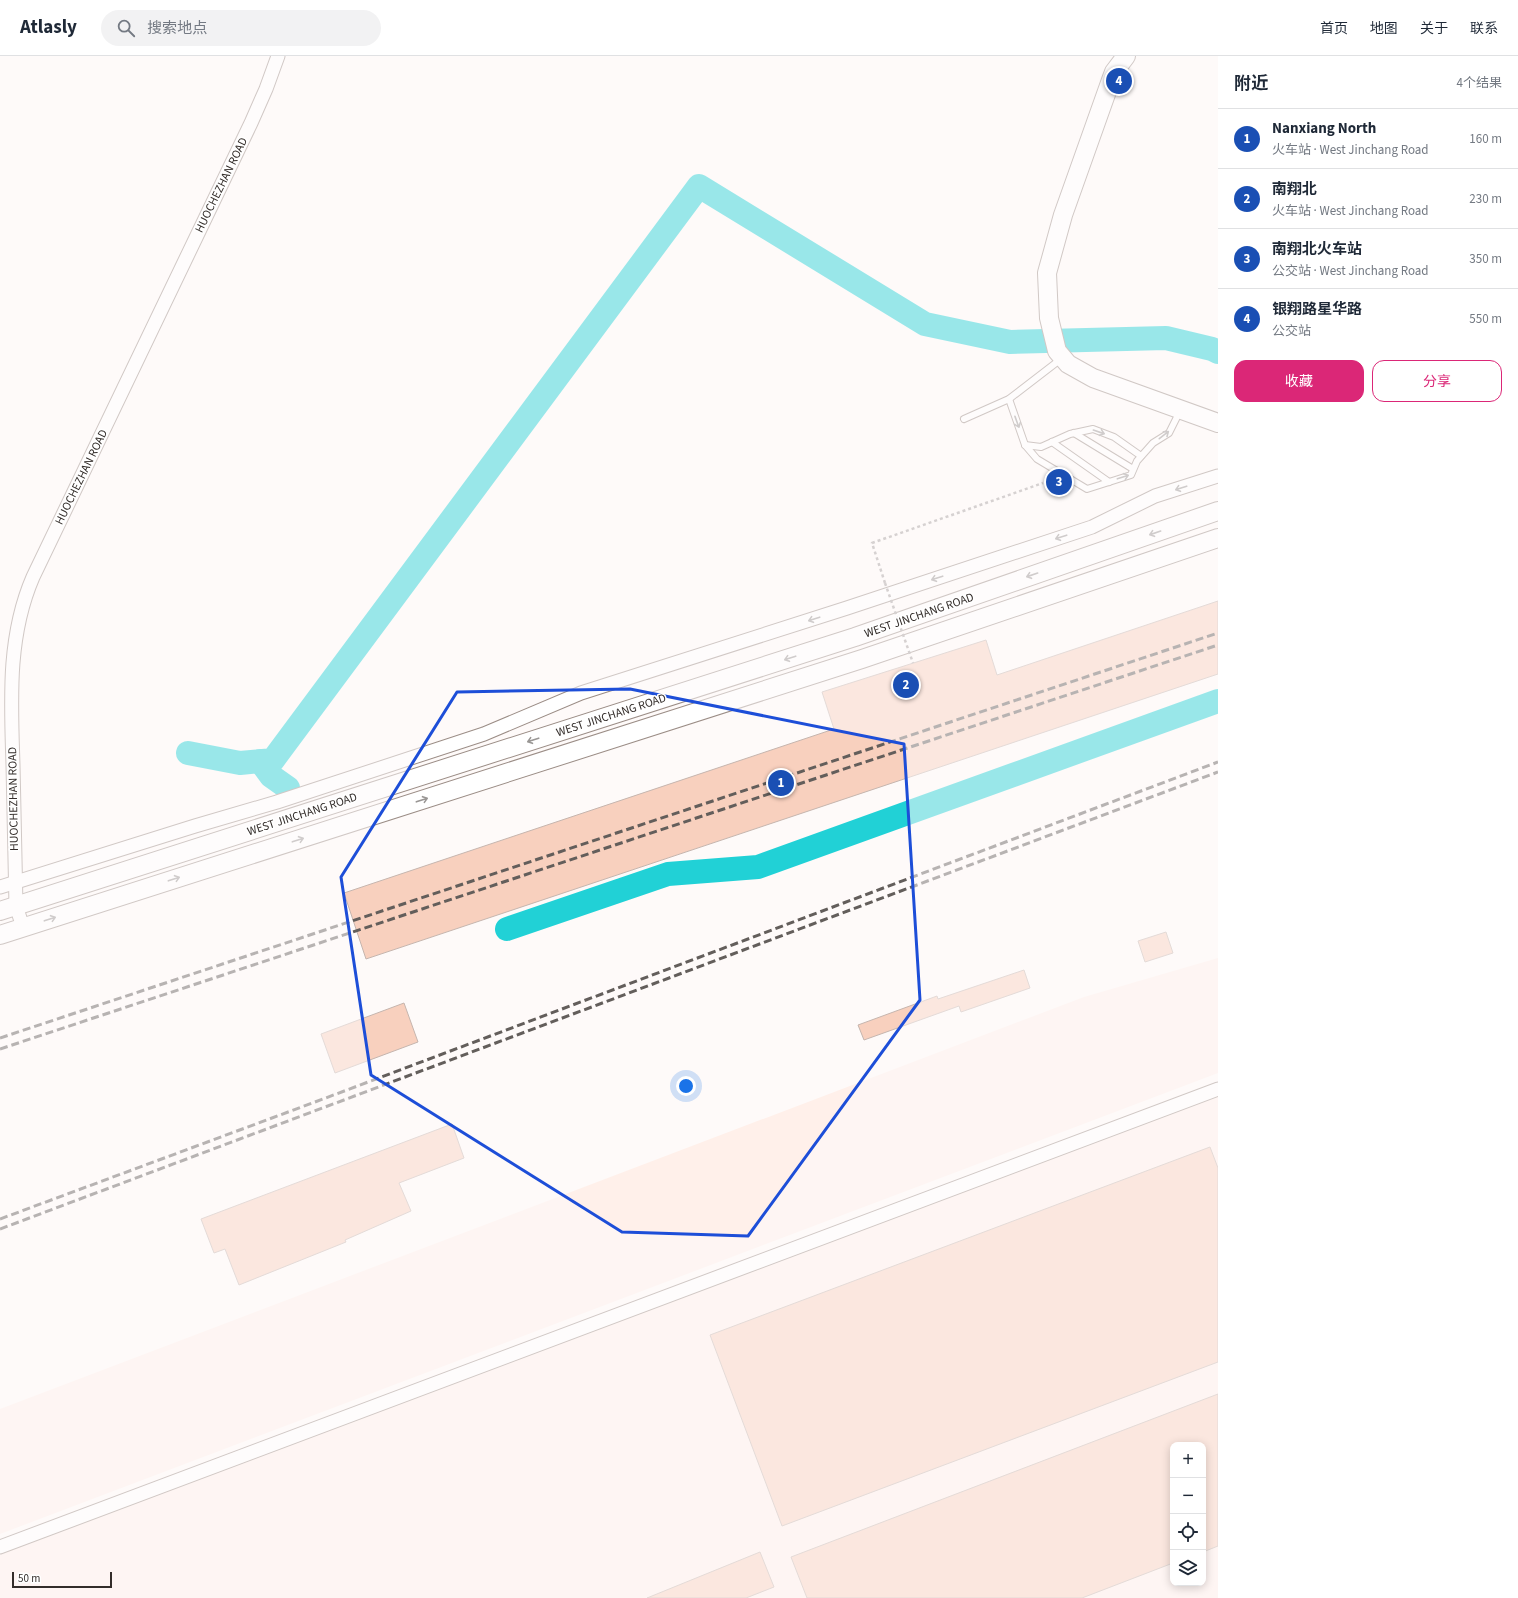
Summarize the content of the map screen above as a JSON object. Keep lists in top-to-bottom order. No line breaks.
{"streets":{"main road":["WEST JINCHANG ROAD"],"street":["HUOCHEZHAN ROAD"]},"crossings":[["HUOCHEZHAN ROAD","WEST JINCHANG ROAD"]],"scale_bar":"50 m","page":{"header":"Atlasly","search":"搜索地点","nav":["首页","地图","关于","联系"],"heading":["附近","4个结果"],"pins":["4","3","2","1"],"list":[{"mark":"1","name":"Nanxiang North","note":"火车站 · West Jinchang Road","value":"160 m"},{"mark":"2","name":"南翔北","note":"火车站 · West Jinchang Road","value":"230 m"},{"mark":"3","name":"南翔北火车站","note":"公交站 · West Jinchang Road","value":"350 m"},{"mark":"4","name":"银翔路星华路","note":"公交站","value":"550 m"}],"buttons":["收藏","分享"],"map_buttons":["+","−"],"scale":"50 m"}}
